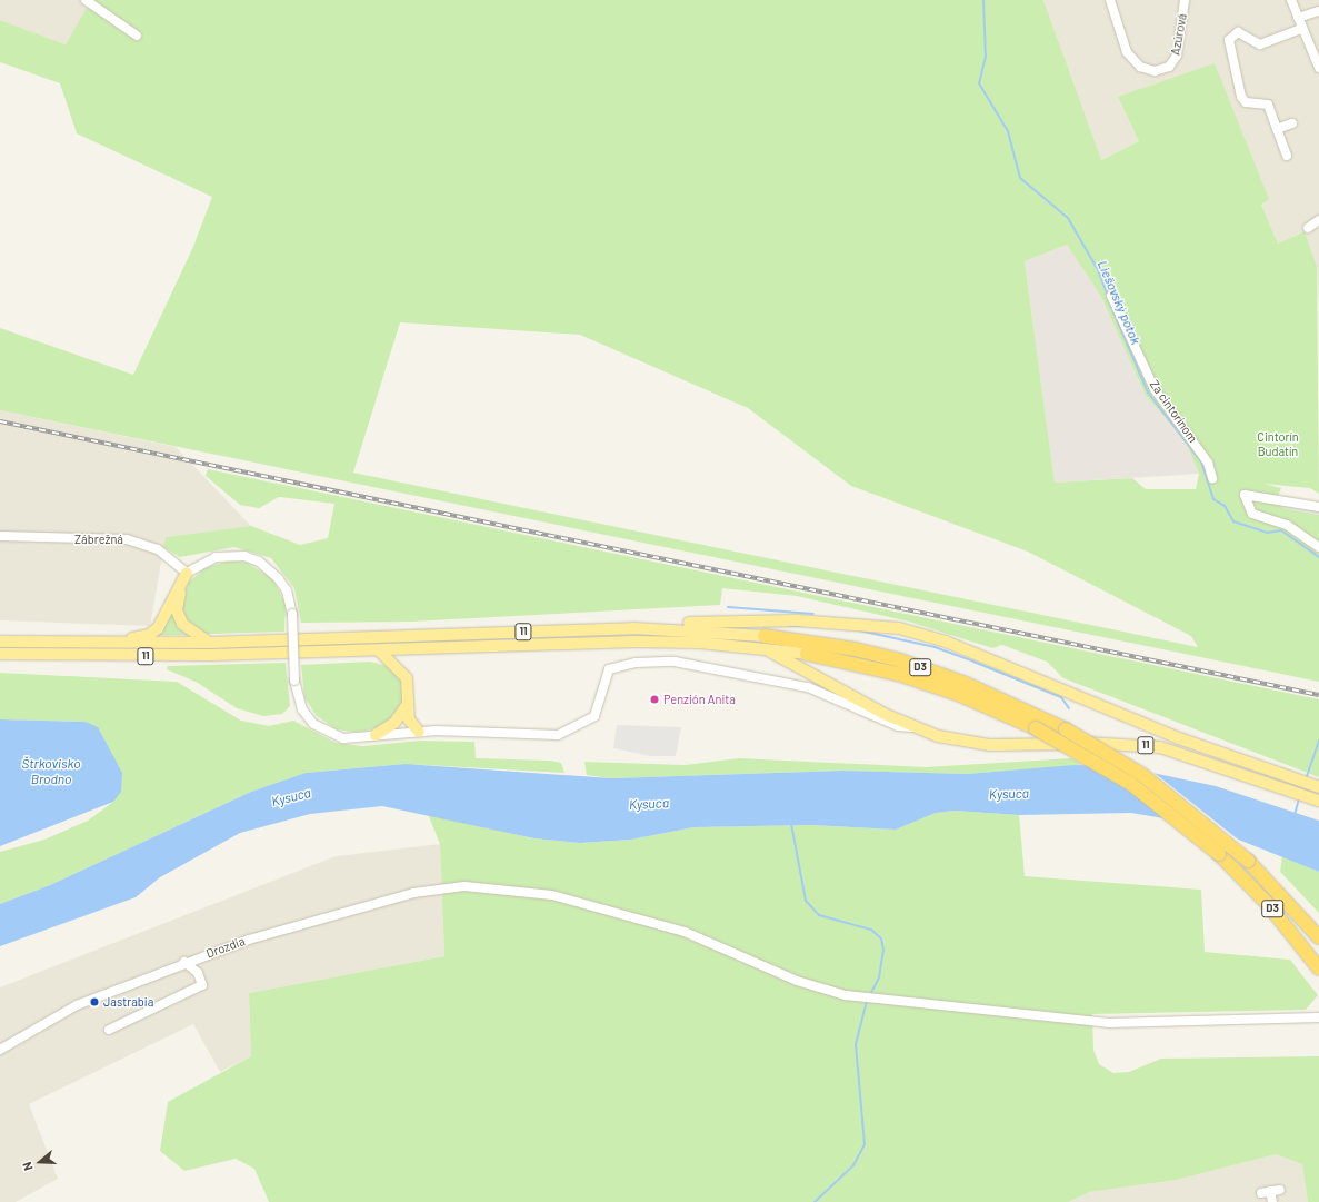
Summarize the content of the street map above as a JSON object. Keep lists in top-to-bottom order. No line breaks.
{"streets":{"highway":["D3"],"main road":["11"],"street":["Azúrová","Za cintorínom","Zábrežná","Drozdia"]},"crossings":[["11","D3"]],"water":["Liešovský potok","Štrkovisko Brodno","Kysuca"],"parks":["Cintorín Budatín"],"places":["Penzión Anita","Jastrabia"],"north":"left"}
